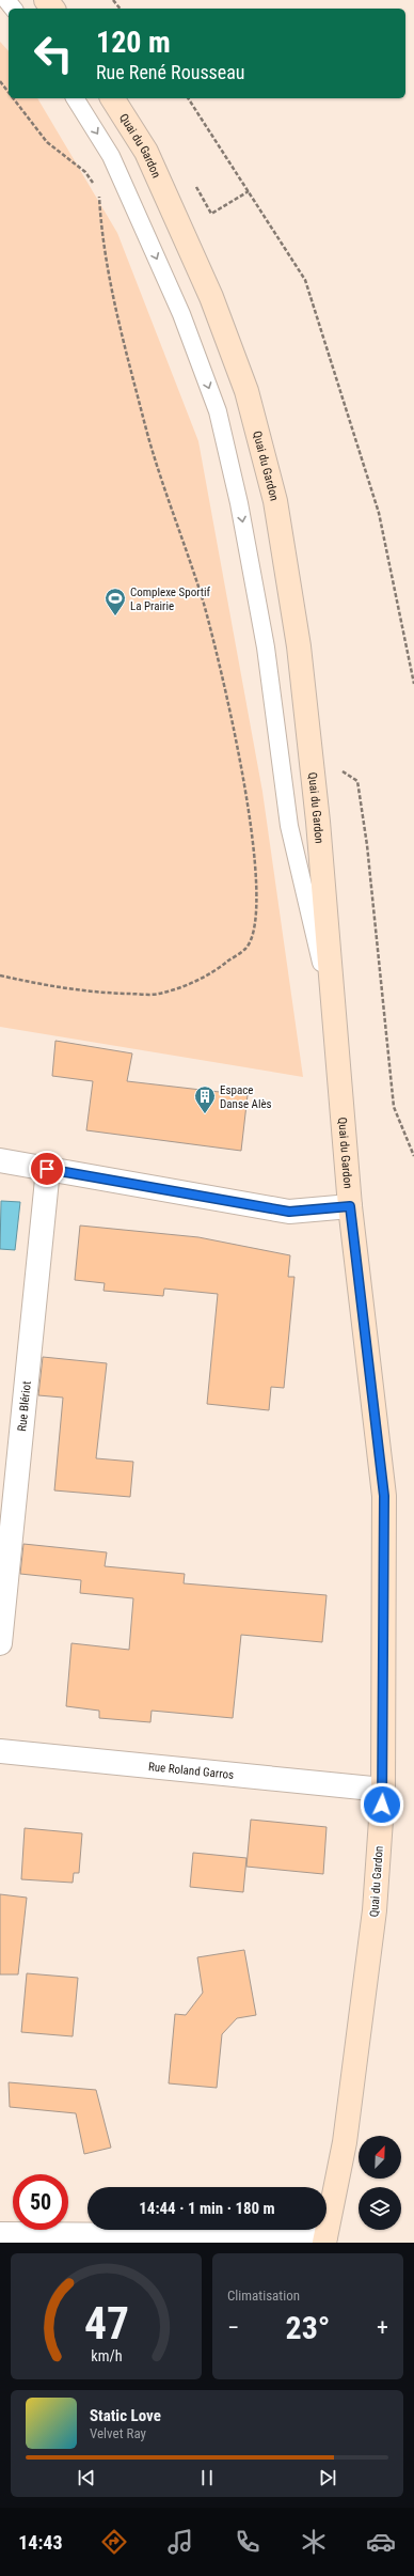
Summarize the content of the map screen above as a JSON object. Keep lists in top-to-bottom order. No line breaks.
{"streets":{"main road":["Quai du Gardon"],"street":["Rue Blériot","Rue Roland Garros"]},"crossings":[["Quai du Gardon","Rue Roland Garros"]],"places":{"sports":["Complexe Sportif La Prairie"],"building":["Espace Danse Alès"]},"north":"top right","page":{"turn":["120 m","Rue René Rousseau"],"limit":"50","trip":"14:44 · 1 min · 180 m","tile":"Climatisation","heat":["−","23°","+"],"song":["Static Love","Velvet Ray"],"tabs":"14:43","gauge":["47","km/h"]}}
